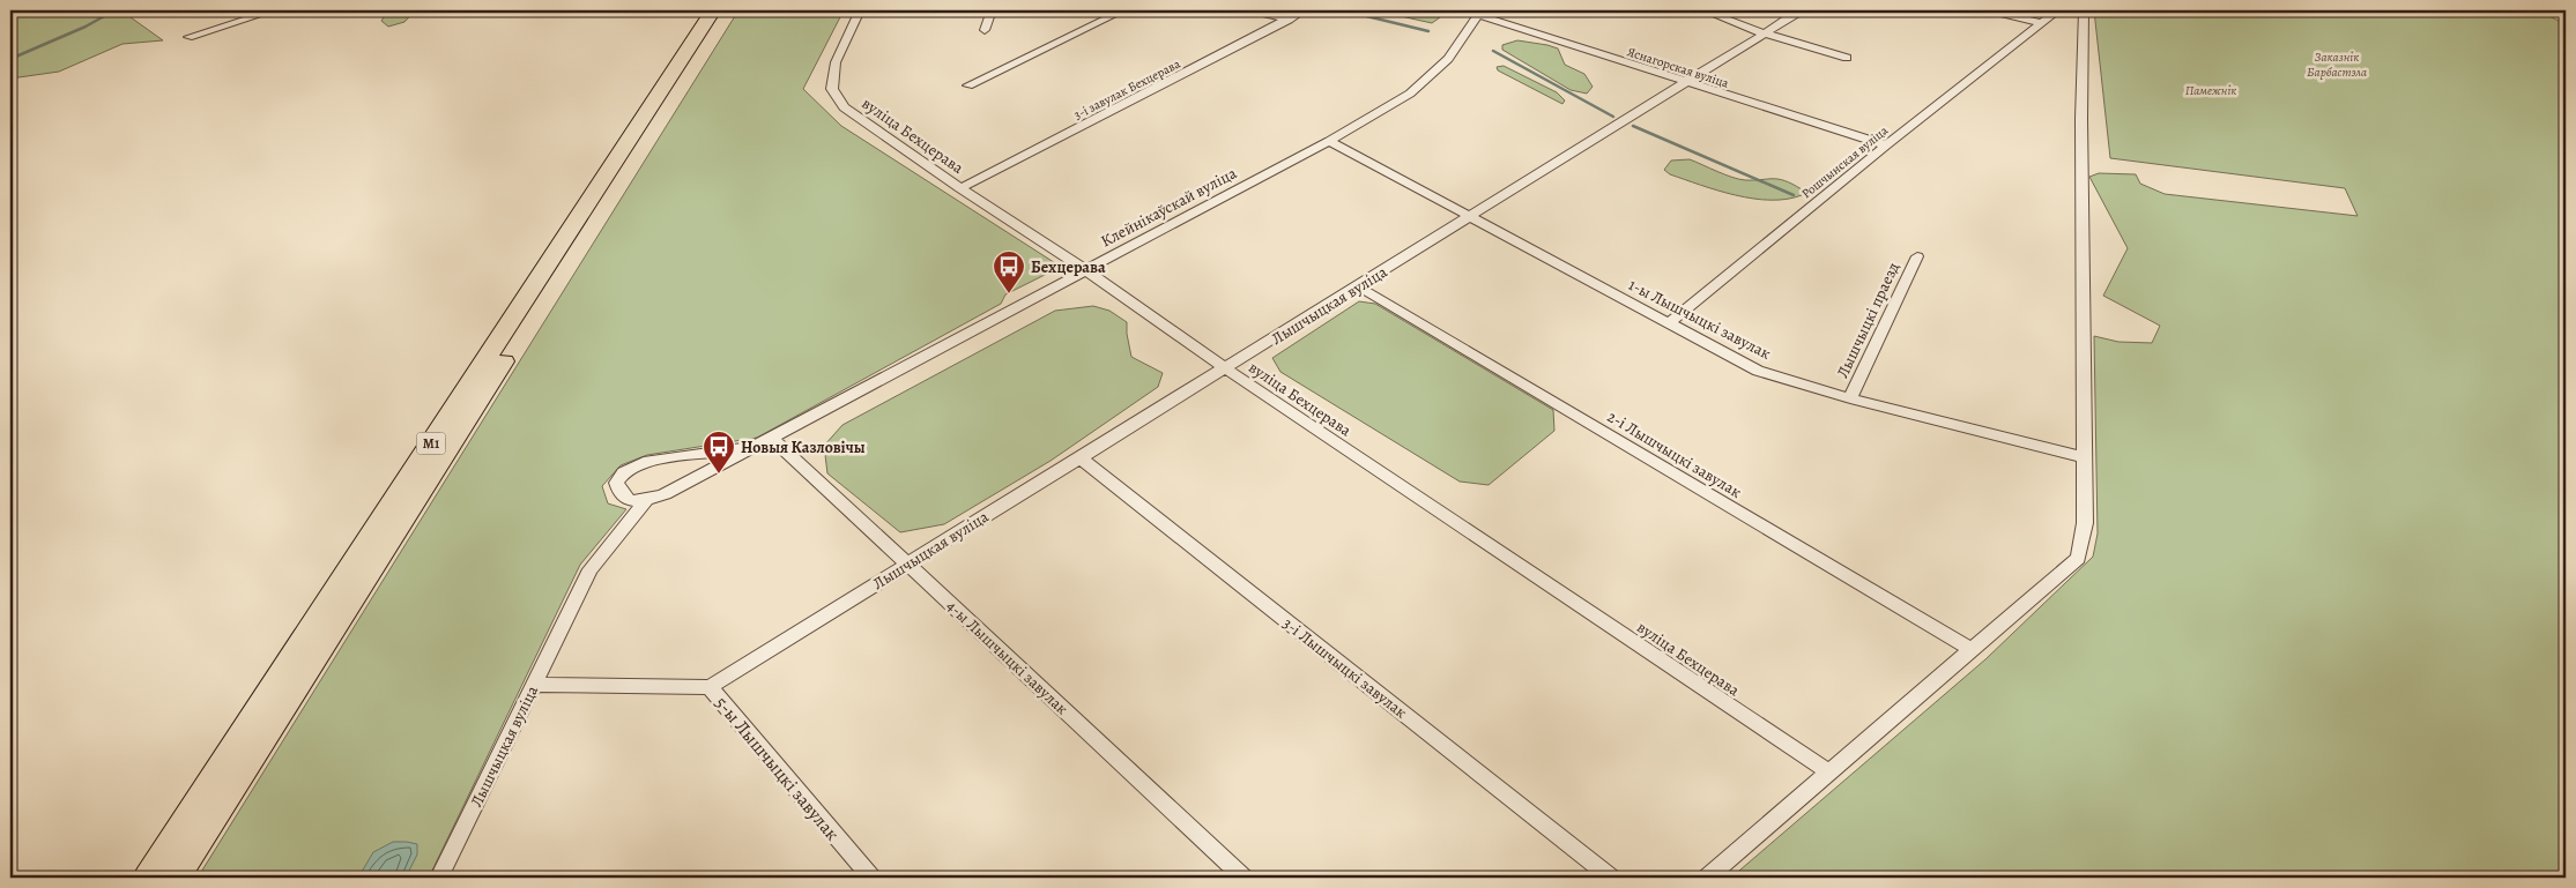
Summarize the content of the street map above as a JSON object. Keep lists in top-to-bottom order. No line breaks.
{"streets":{"highway":["М1"],"street":["Яснагорская вуліца","3-і завулак Бехцерава","вуліца Бехцерава","Рошчынская вуліца","Клейнікаўскай вуліца","Лышчыцкая вуліца","1-ы Лышчыцкі завулак","Лышчыцкі праезд","2-і Лышчыцкі завулак","4-ы Лышчыцкі завулак","3-і Лышчыцкі завулак","5-ы Лышчыцкі завулак"]},"crossings":[["Яснагорская вуліца","Рошчынская вуліца"],["Яснагорская вуліца","Клейнікаўскай вуліца"],["Яснагорская вуліца","Лышчыцкая вуліца"],["3-і завулак Бехцерава","вуліца Бехцерава"],["вуліца Бехцерава","Клейнікаўскай вуліца"],["вуліца Бехцерава","Лышчыцкая вуліца"],["Рошчынская вуліца","1-ы Лышчыцкі завулак"],["Клейнікаўскай вуліца","1-ы Лышчыцкі завулак"],["Клейнікаўскай вуліца","4-ы Лышчыцкі завулак"],["Лышчыцкая вуліца","1-ы Лышчыцкі завулак"],["Лышчыцкая вуліца","2-і Лышчыцкі завулак"],["Лышчыцкая вуліца","4-ы Лышчыцкі завулак"],["Лышчыцкая вуліца","3-і Лышчыцкі завулак"],["Лышчыцкая вуліца","5-ы Лышчыцкі завулак"],["1-ы Лышчыцкі завулак","Лышчыцкі праезд"]],"parks":["Заказнік Барбастэла","Памежнік"],"places":{"bus stop":["Бехцерава","Новыя Казловічы"]}}
